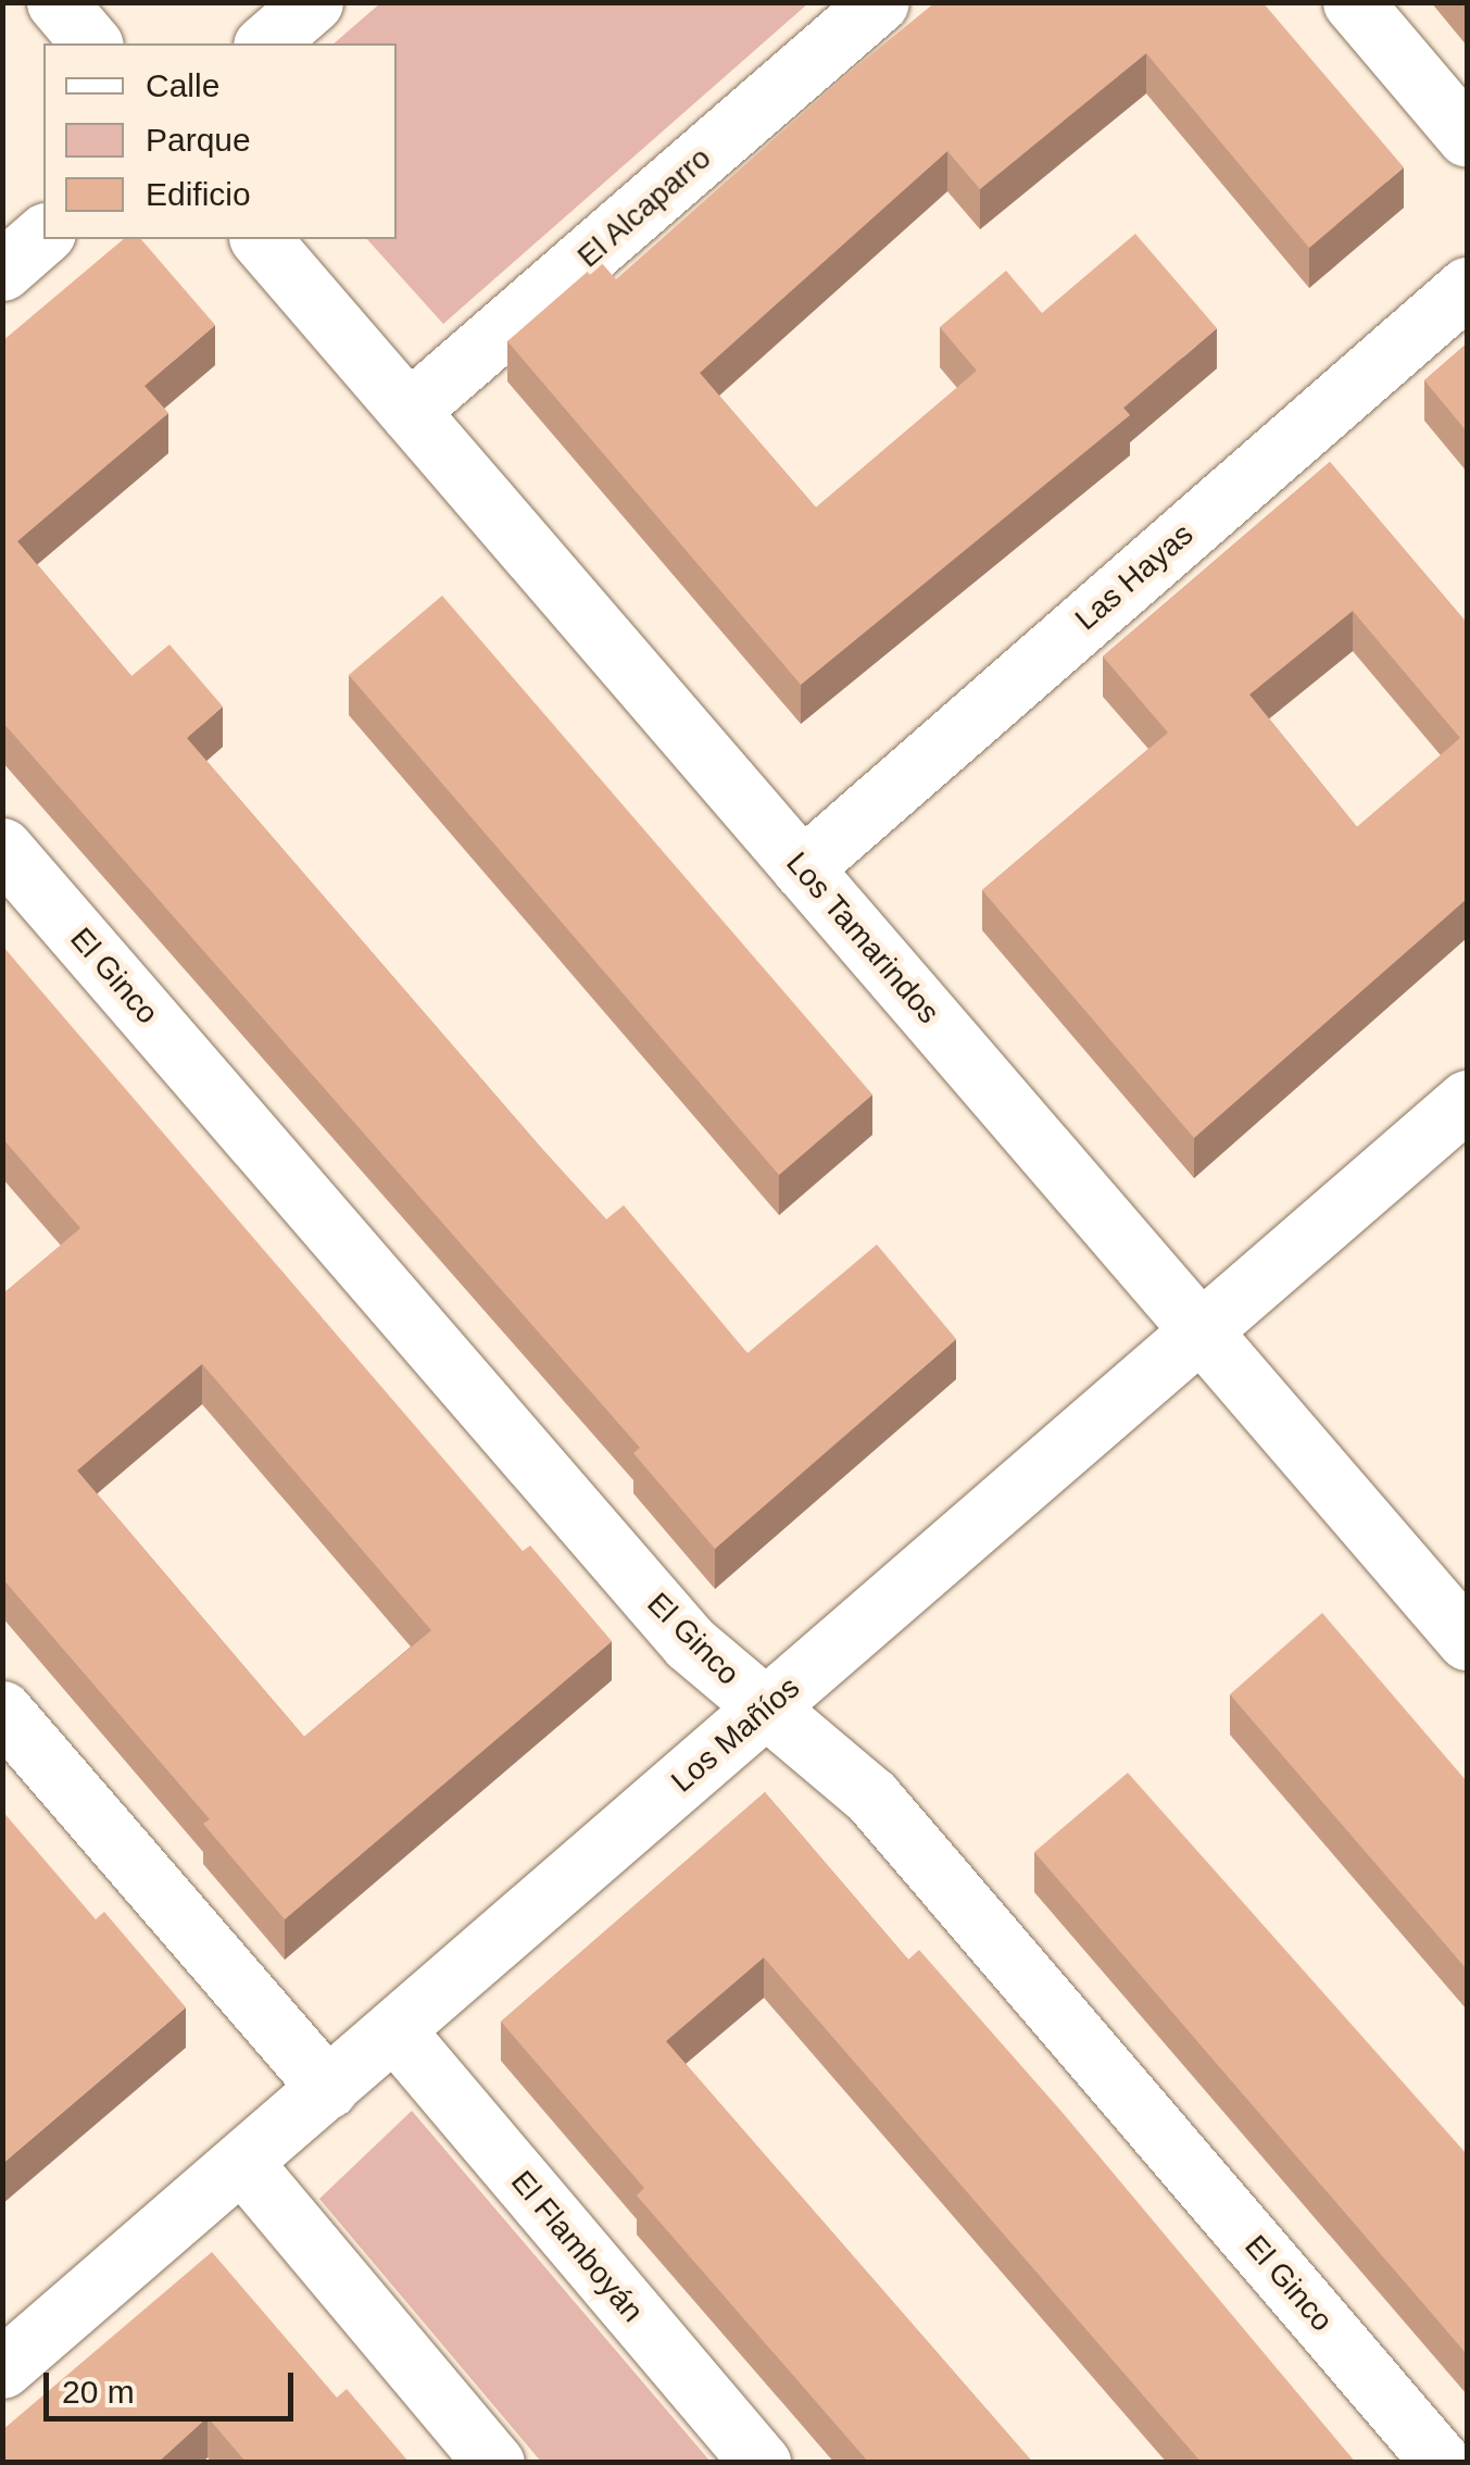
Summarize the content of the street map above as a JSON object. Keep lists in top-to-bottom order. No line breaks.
{"streets":{"street":["El Alcaparro","Las Hayas","Los Tamarindos","El Ginco","Los Mañíos","El Flamboyán"]},"crossings":[["El Alcaparro","Los Tamarindos"],["Las Hayas","Los Tamarindos"],["Los Tamarindos","Los Mañíos"],["El Ginco","Los Mañíos"],["Los Mañíos","El Flamboyán"]],"legend":["Calle","Parque","Edificio"],"scale_bar":"20 m"}
